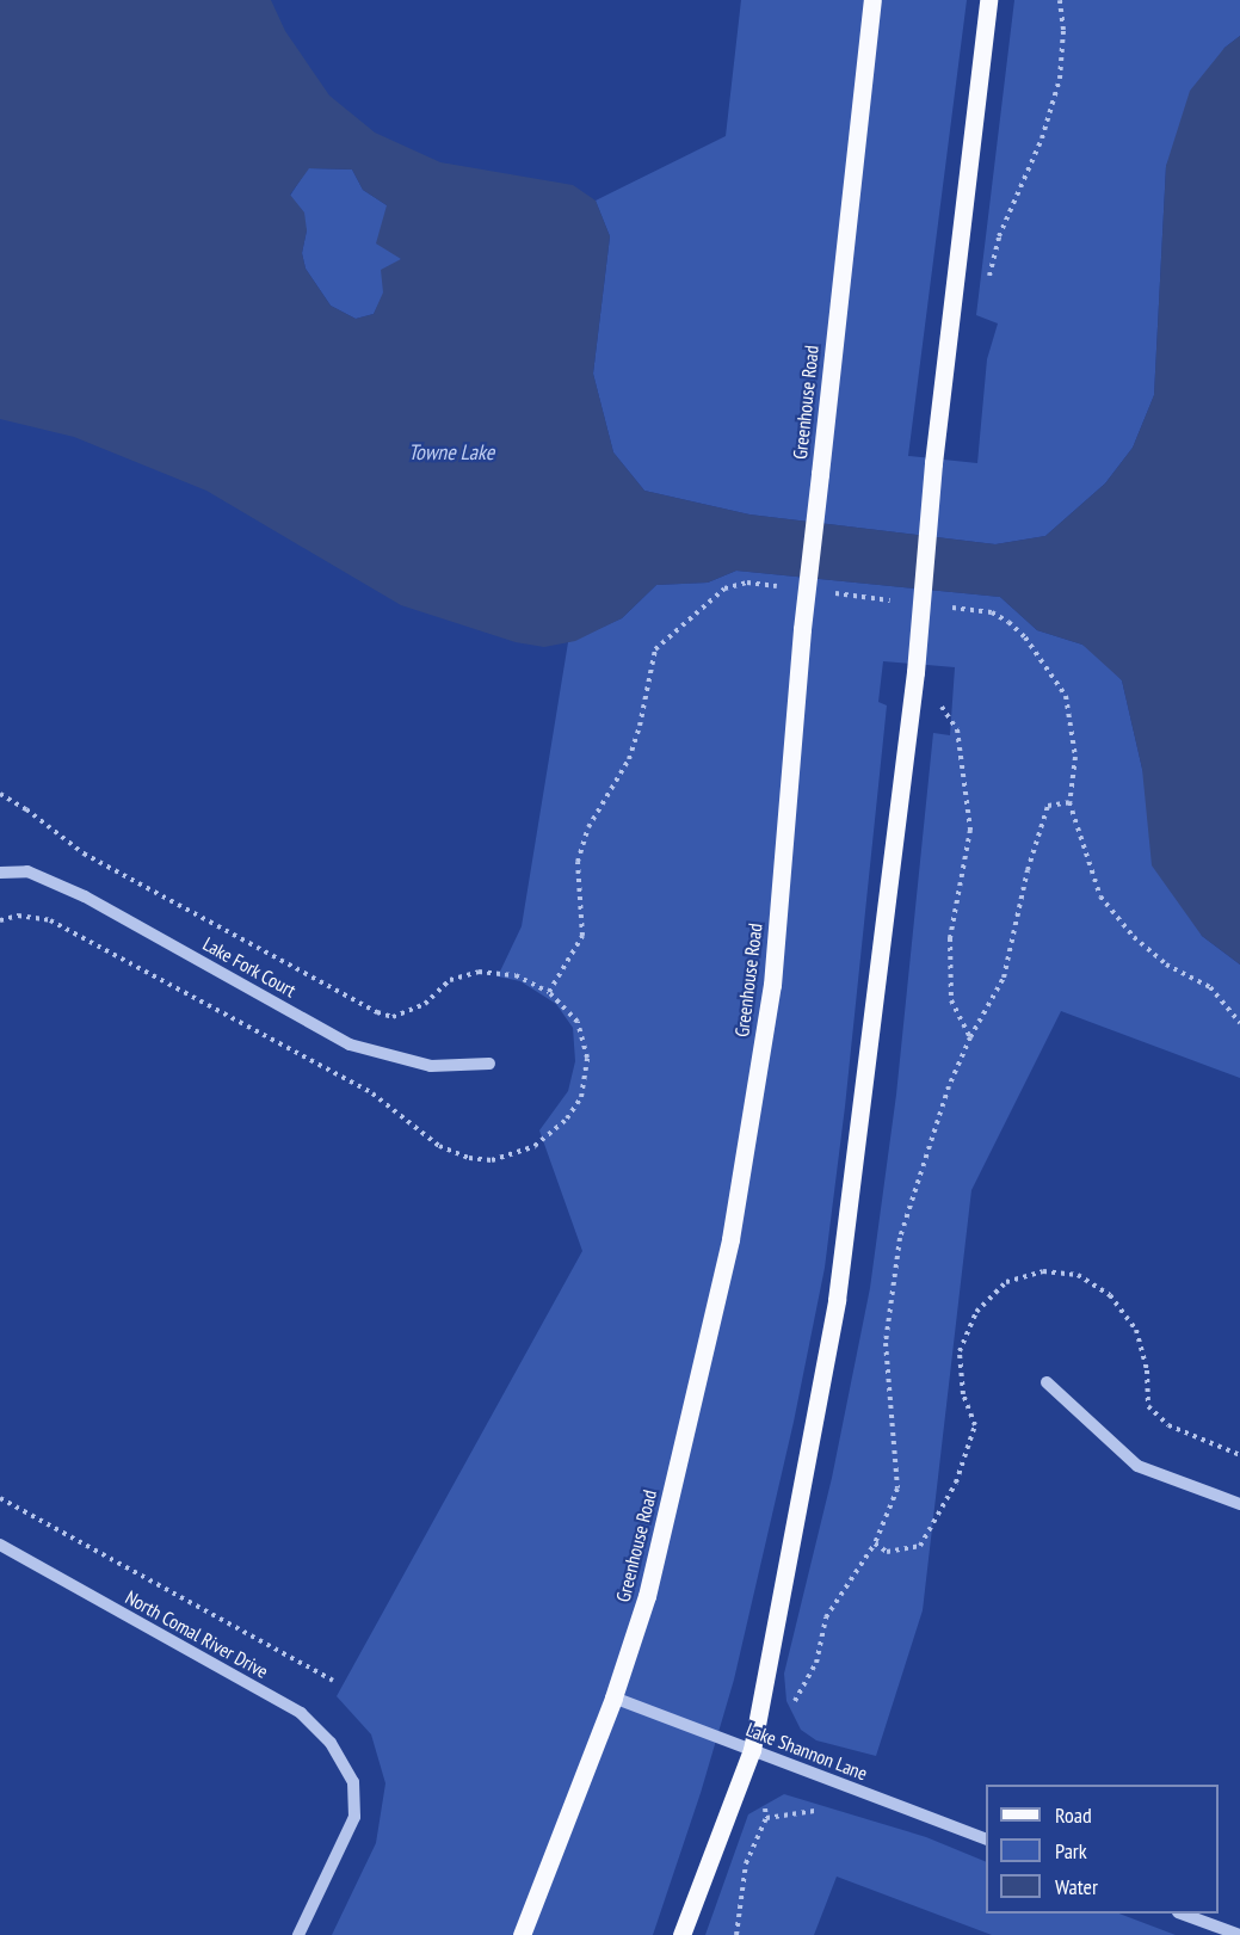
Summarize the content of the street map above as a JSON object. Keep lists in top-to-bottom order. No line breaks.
{"streets":{"main road":["Greenhouse Road"],"street":["Lake Fork Court","North Comal River Drive","Lake Shannon Lane"]},"crossings":[["Greenhouse Road","Lake Shannon Lane"]],"water":["Towne Lake"],"legend":["Road","Park","Water"]}
